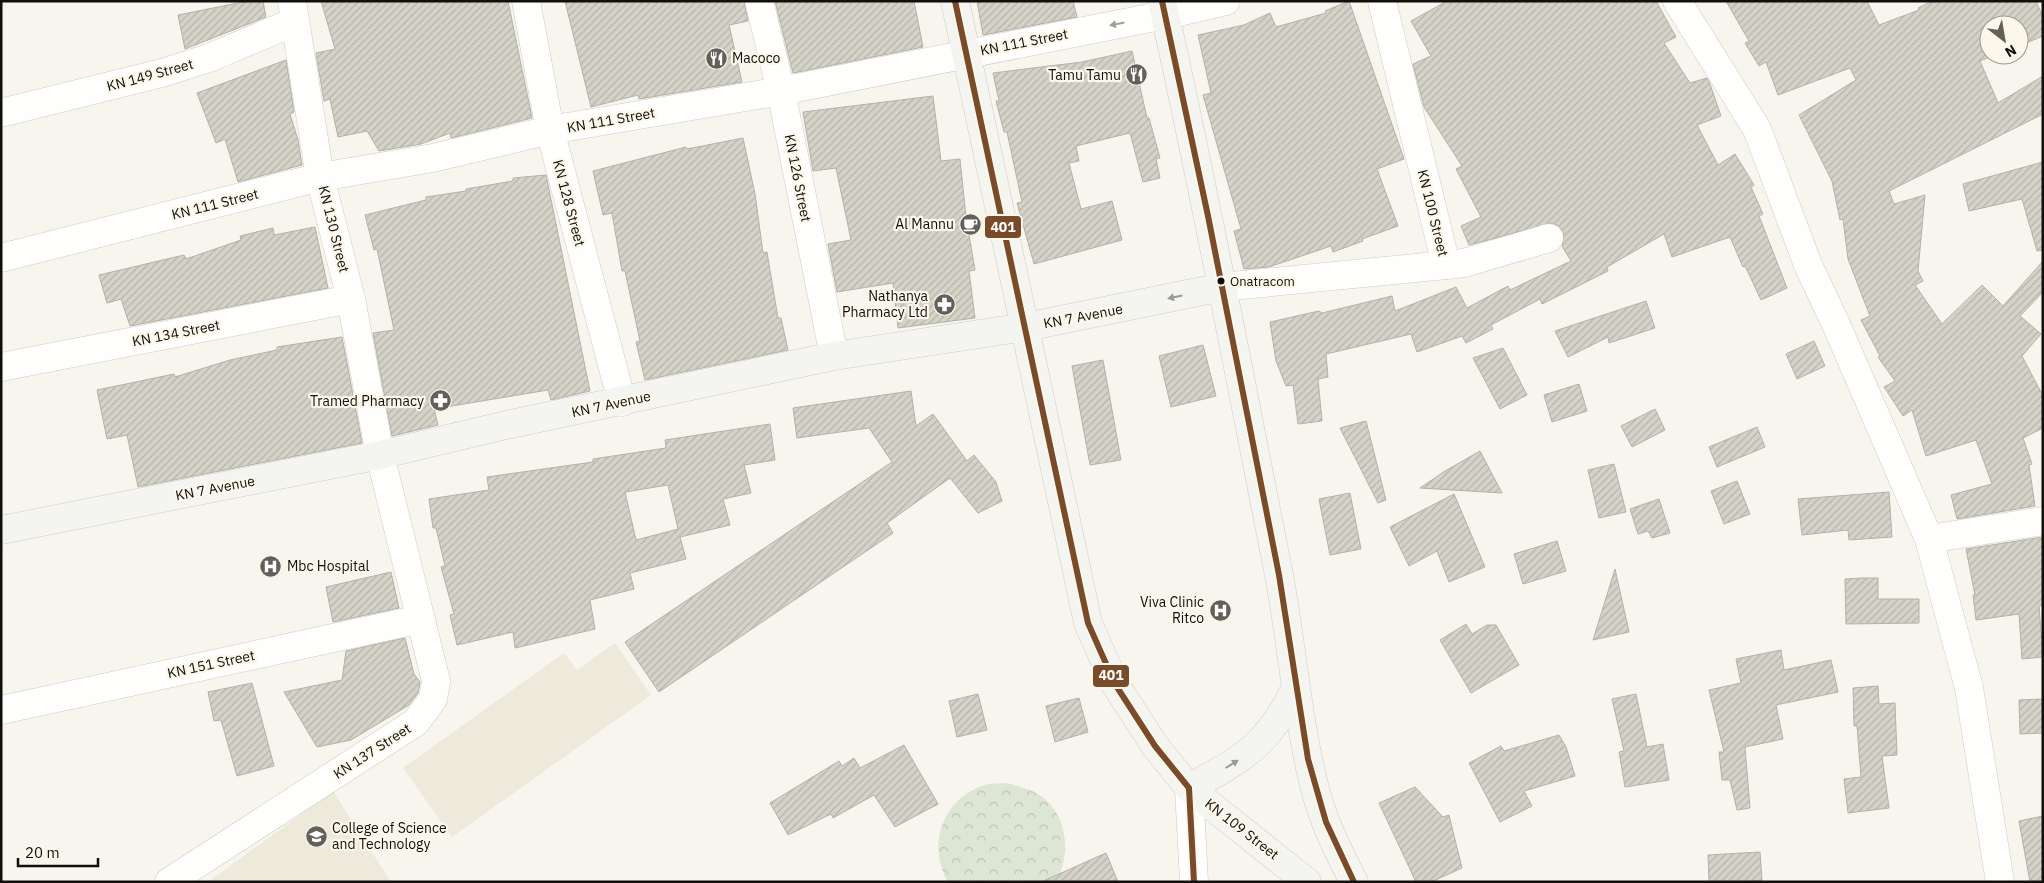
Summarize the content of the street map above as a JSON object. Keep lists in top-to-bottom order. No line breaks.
{"streets":{"main road":["KN 7 Avenue","KN 109 Street"],"street":["KN 111 Street","KN 149 Street","KN 126 Street","KN 128 Street","KN 100 Street","KN 130 Street","KN 134 Street","KN 151 Street","KN 137 Street"]},"crossings":[["KN 111 Street","KN 126 Street"],["KN 111 Street","KN 128 Street"],["KN 111 Street","KN 130 Street"],["KN 111 Street","KN 109 Street"],["KN 149 Street","KN 130 Street"],["KN 126 Street","KN 7 Avenue"],["KN 128 Street","KN 7 Avenue"],["KN 100 Street","KN 7 Avenue"],["KN 130 Street","KN 7 Avenue"],["KN 130 Street","KN 134 Street"],["KN 130 Street","KN 137 Street"],["KN 7 Avenue","KN 137 Street"],["KN 7 Avenue","KN 109 Street"],["KN 151 Street","KN 137 Street"]],"places":{"restaurant":["Macoco","Tamu Tamu"],"cafe":["Al Mannu"],"other":["Onatracom"],"pharmacy":["Nathanya Pharmacy Ltd","Tramed Pharmacy"],"hospital":["Mbc Hospital","Viva Clinic Ritco"],"school or university":["College of Science and Technology"]},"lines":["transit line 401"],"scale_bar":"20 m","north":"bottom right"}
